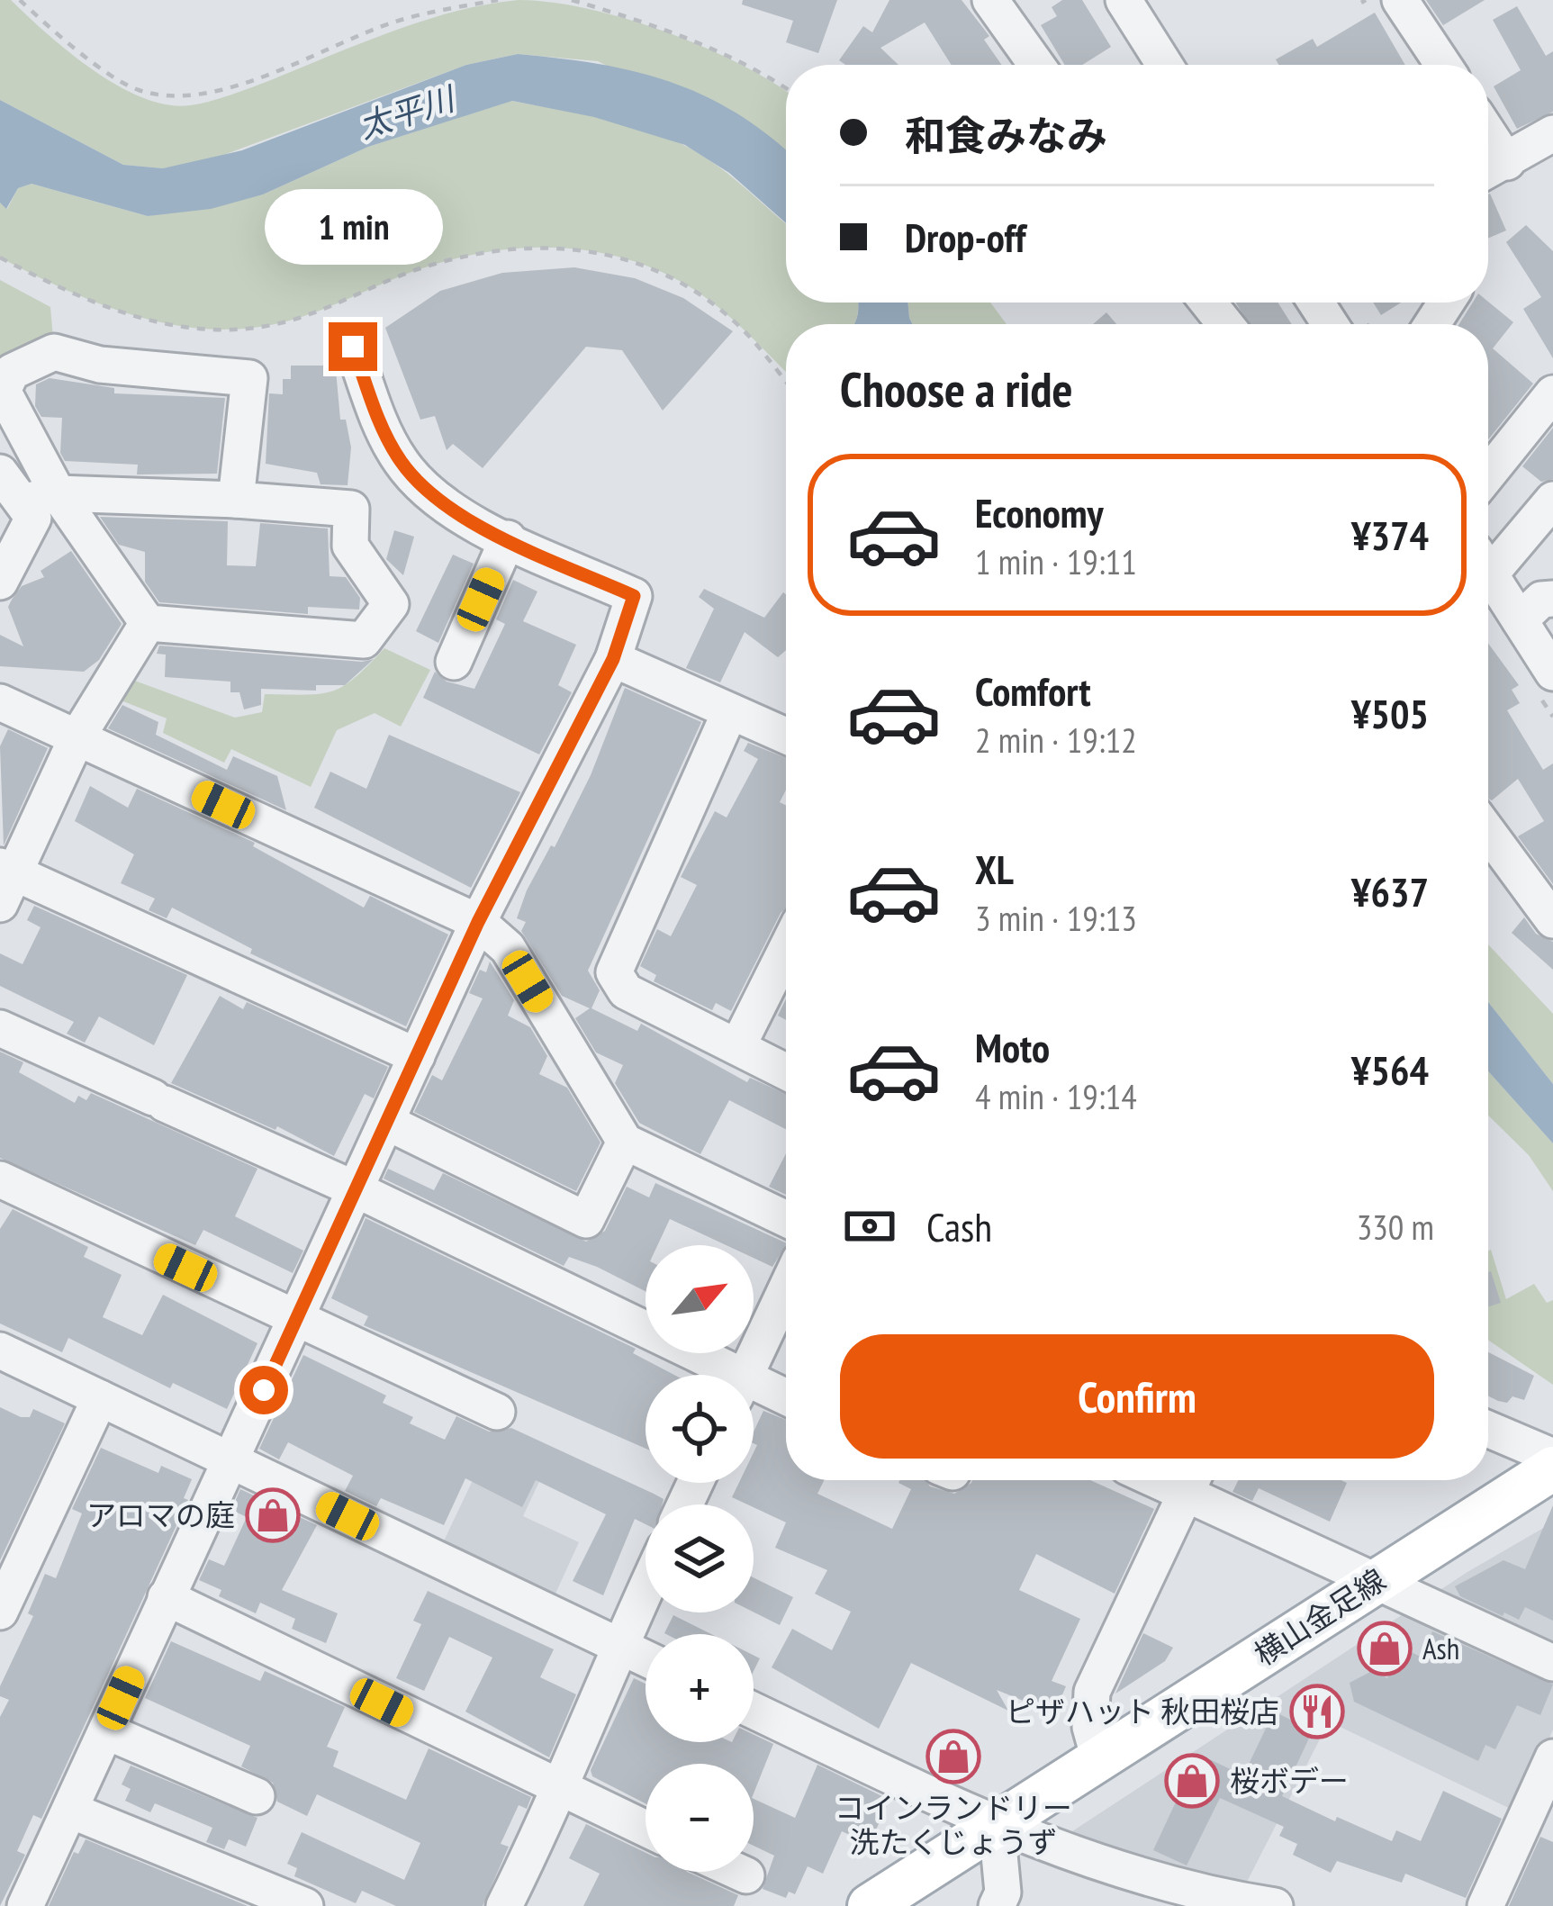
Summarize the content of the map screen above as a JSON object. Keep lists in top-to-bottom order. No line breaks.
{"streets":{"main road":["横山金足線"]},"water":["太平川"],"places":{"shop":["アロマの庭","Ash","コインランドリー 洗たくじょうず","桜ボデー"],"restaurant":["ピザハット 秋田桜店"]},"north":"top right","page":{"banner":["和食みなみ","Drop-off"],"bubble":"1 min","heading":"Choose a ride","list":[{"name":"Economy","note":"1 min · 19:11","value":"¥374"},{"name":"Comfort","note":"2 min · 19:12","value":"¥505"},{"name":"XL","note":"3 min · 19:13","value":"¥637"},{"name":"Moto","note":"4 min · 19:14","value":"¥564"}],"pay":["Cash","330 m"],"map_buttons":["+","−"],"buttons":"Confirm"}}
